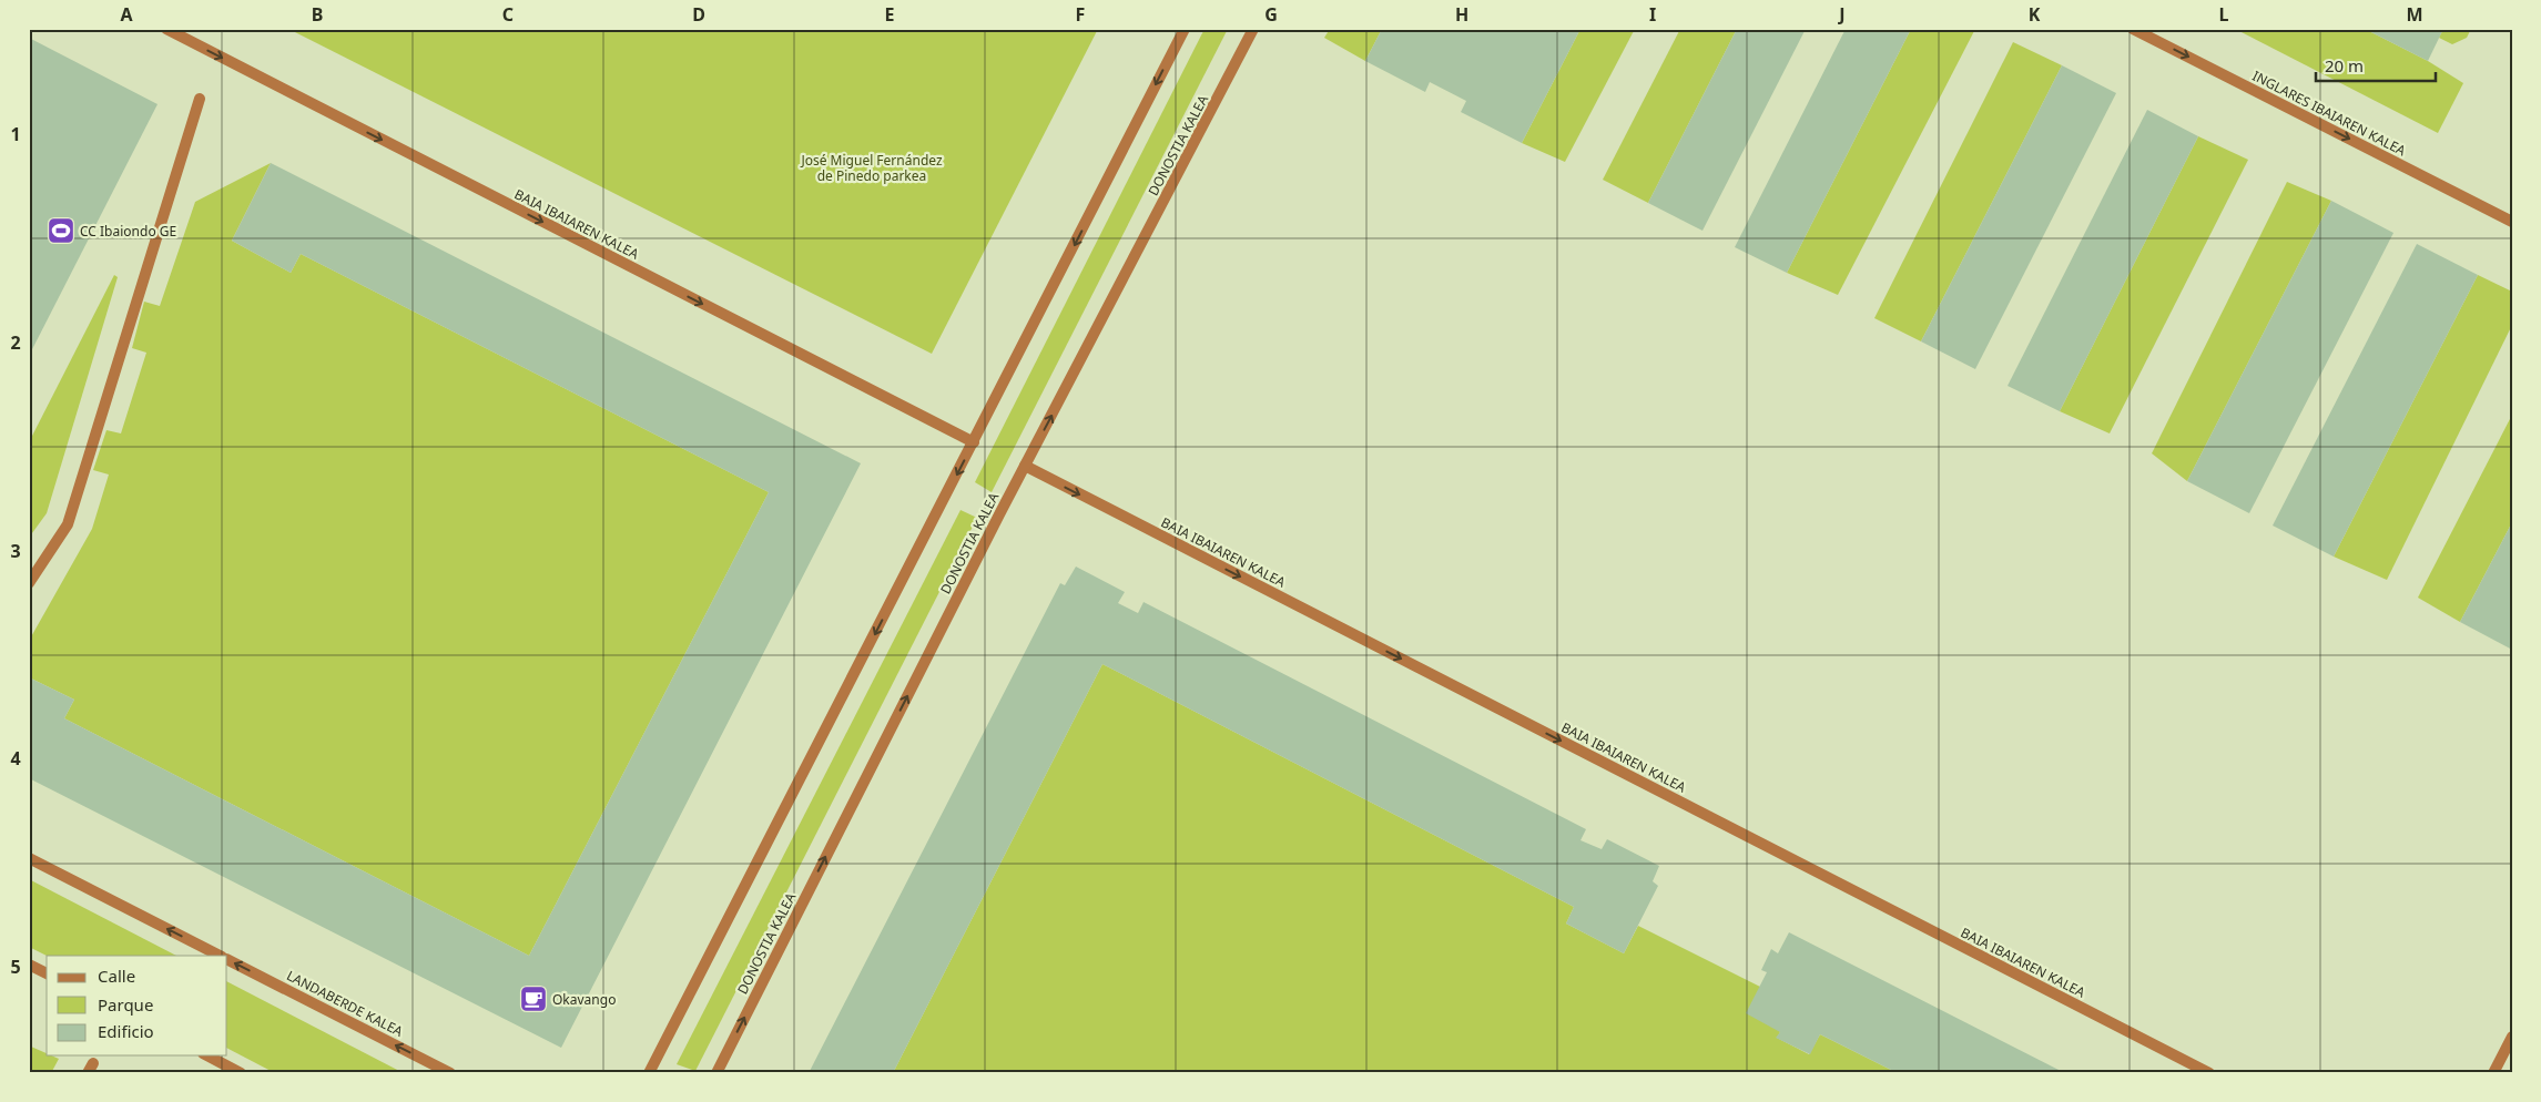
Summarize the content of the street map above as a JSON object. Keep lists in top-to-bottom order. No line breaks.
{"streets":{"street":["INGLARES IBAIAREN KALEA","DONOSTIA KALEA","BAIA IBAIAREN KALEA","LANDABERDE KALEA"]},"crossings":[["DONOSTIA KALEA","BAIA IBAIAREN KALEA"]],"one_way":["INGLARES IBAIAREN KALEA","BAIA IBAIAREN KALEA","LANDABERDE KALEA"],"parks":["José Miguel Fernández de Pinedo parkea"],"places":{"sports":["CC Ibaiondo GE"],"cafe":["Okavango"]},"legend":["Calle","Parque","Edificio"],"scale_bar":"20 m","grid":{"columns":["A","B","C","D","E","F","G","H","I","J","K","L","M"],"rows":["1","2","3","4","5"]}}
